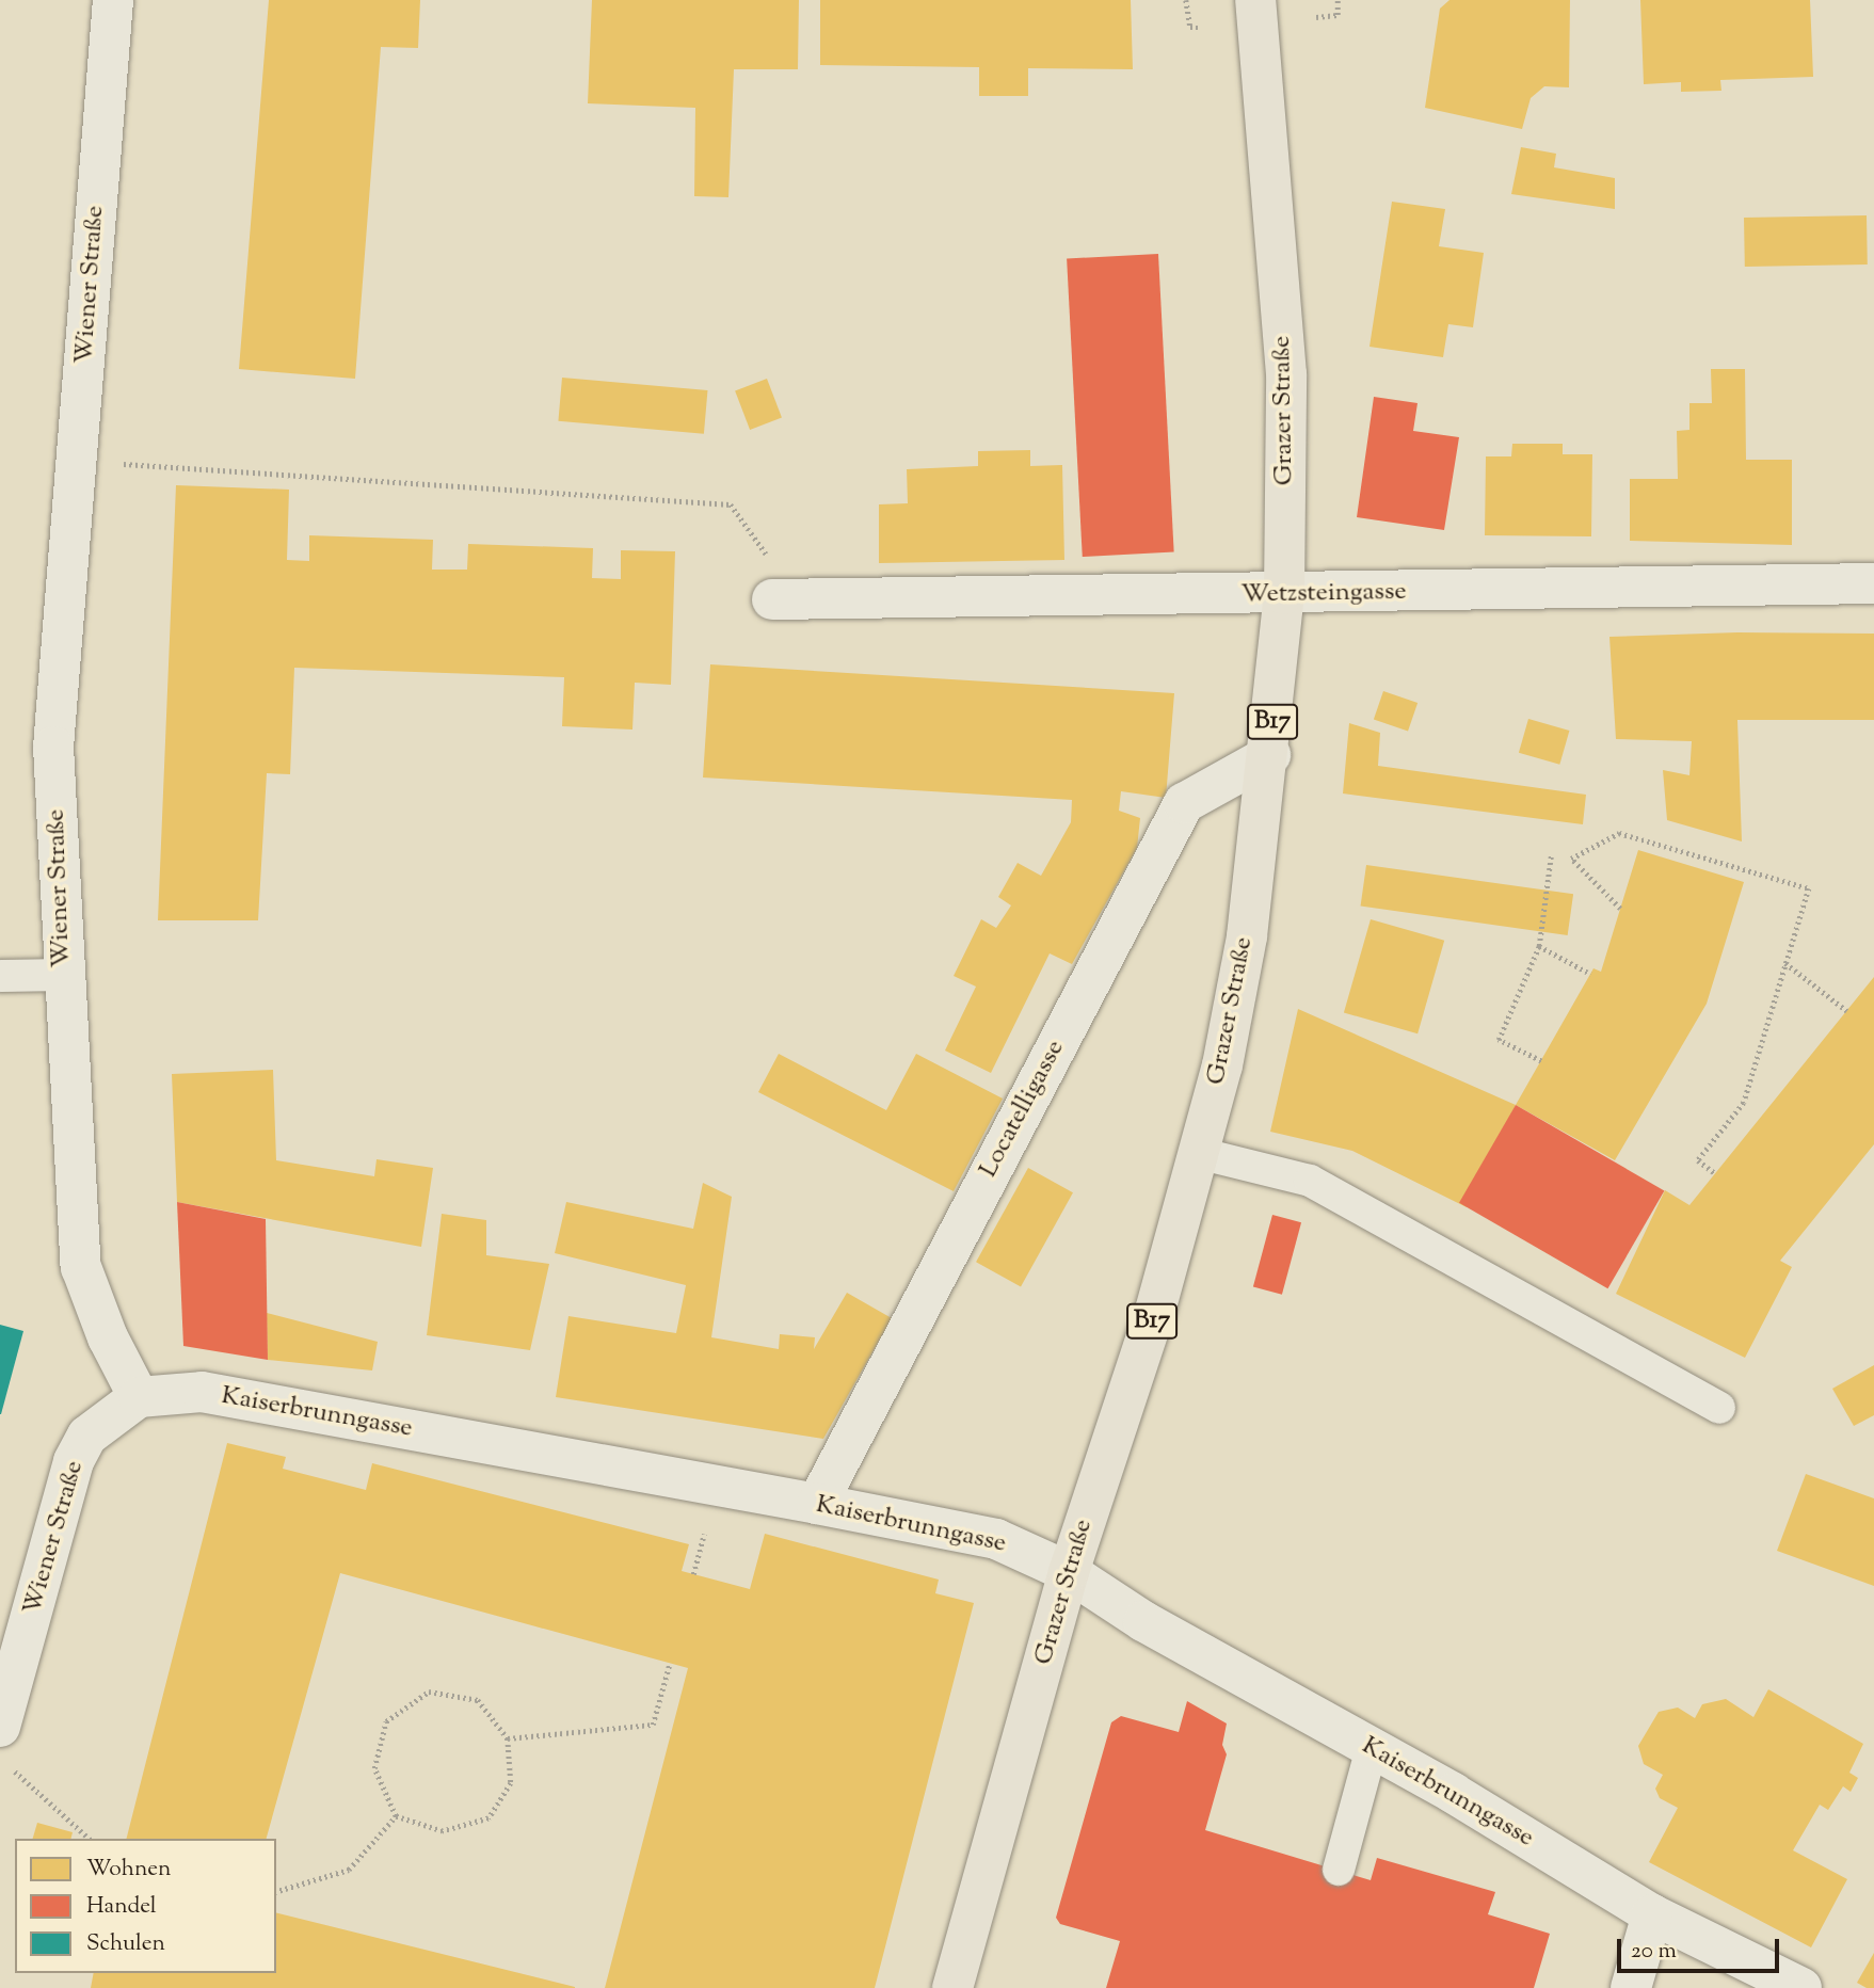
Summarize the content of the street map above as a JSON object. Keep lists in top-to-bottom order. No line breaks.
{"streets":{"main road":["Grazer Straße","B17"],"street":["Wiener Straße","Wetzsteingasse","Locatelligasse","Kaiserbrunngasse"]},"crossings":[["Wiener Straße","Kaiserbrunngasse"],["Grazer Straße","Wetzsteingasse"],["Grazer Straße","Locatelligasse"],["Grazer Straße","Kaiserbrunngasse"],["Locatelligasse","Kaiserbrunngasse"]],"legend":["Wohnen","Handel","Schulen"],"scale_bar":"20 m"}
